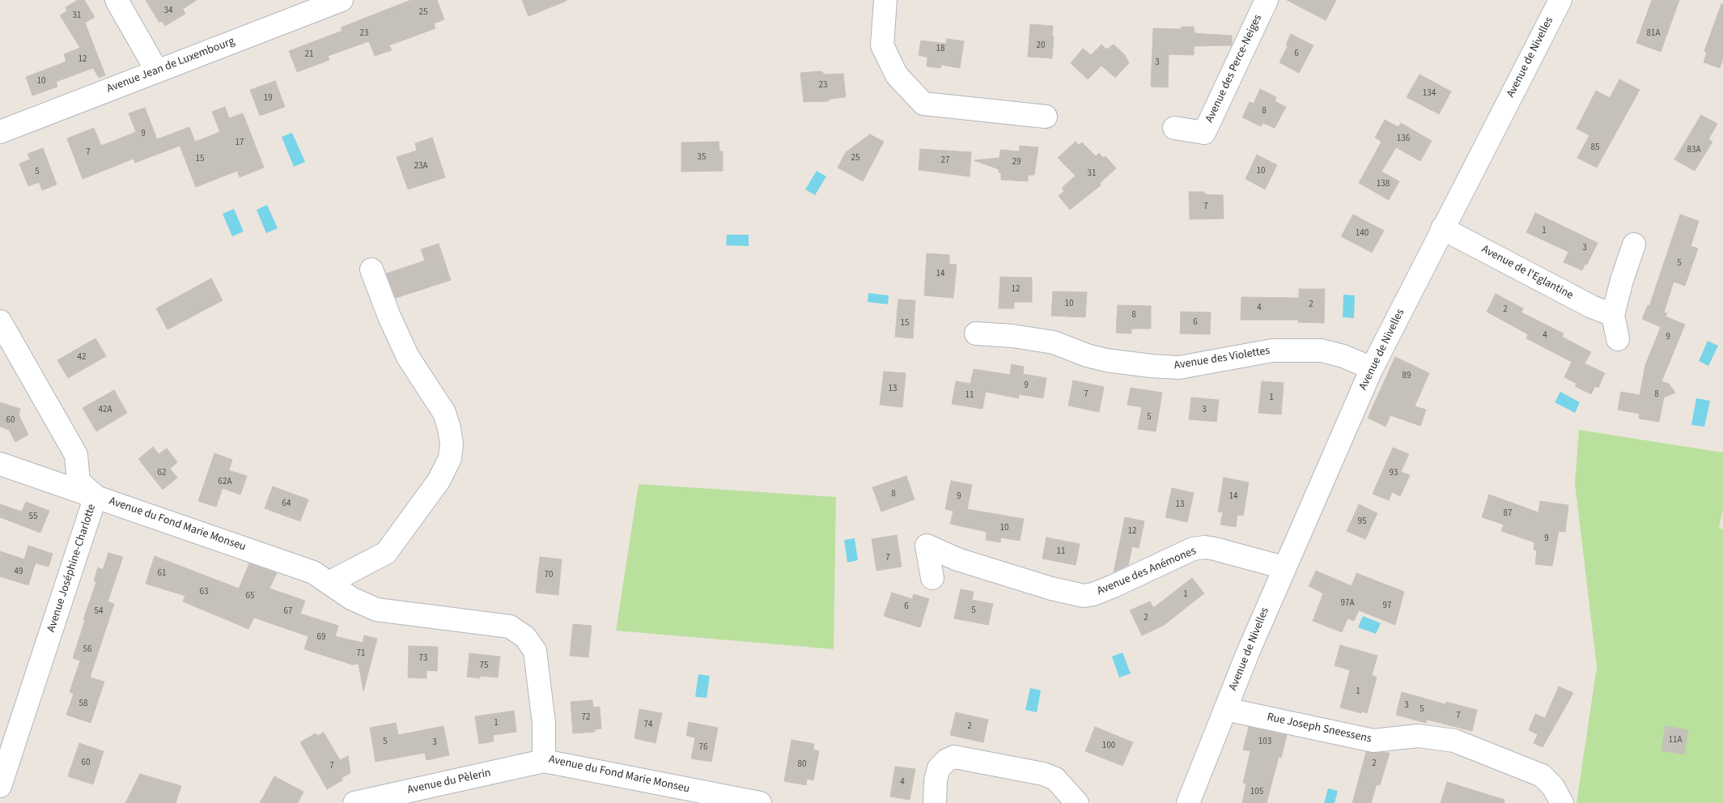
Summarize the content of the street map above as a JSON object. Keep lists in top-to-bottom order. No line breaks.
{"streets":{"street":["Avenue de Nivelles","Avenue Jean de Luxembourg","Avenue des Perce-Neiges","Avenue de l'Eglantine","Avenue des Violettes","Avenue du Fond Marie Monseu","Avenue Joséphine-Charlotte","Avenue des Anémones","Rue Joseph Sneessens","Avenue du Pèlerin"]},"crossings":[["Avenue de Nivelles","Avenue de l'Eglantine"],["Avenue de Nivelles","Avenue des Violettes"],["Avenue de Nivelles","Avenue des Anémones"],["Avenue de Nivelles","Rue Joseph Sneessens"],["Avenue du Fond Marie Monseu","Avenue Joséphine-Charlotte"],["Avenue du Fond Marie Monseu","Avenue du Pèlerin"]],"house_numbers":["34","25","31","23","81A","20","18","6","21","12","3","10","23","134","19","8","9","136","17","85","83A","7","35","25","15","27","29","23A","10","5","31","138","7","1","140","3","5","14","12","10","2","4","2","8","6","15","4","9","42","89","9","13","7","8","11","1","42A","3","5","60","62","93","62A","8","9","14","64","13","87","55","95","10","12","9","11","7","49","61","70","63","1","65","97A","97","6","5","54","67","2","69","56","71","73","75","1","58","3","5","7","72","1","74","2","11A","5","103","3","100","76","60","2","80","7","4","105"]}
